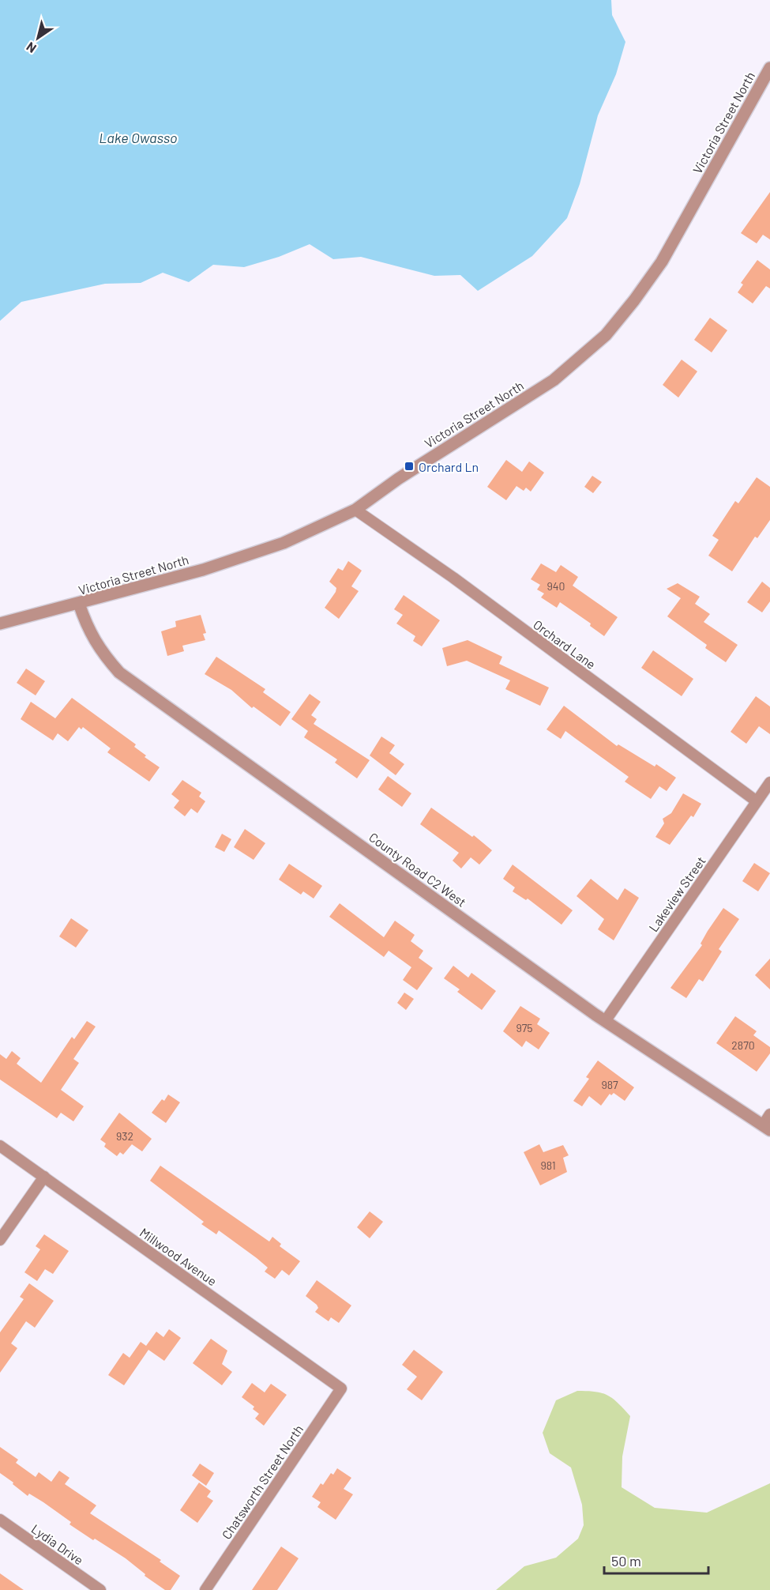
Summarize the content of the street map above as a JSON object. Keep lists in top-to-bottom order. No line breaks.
{"streets":{"street":["Victoria Street North","Orchard Lane","County Road C2 West","Lakeview Street","Millwood Avenue","Chatsworth Street North","Lydia Drive"]},"crossings":[["Victoria Street North","Orchard Lane"],["Victoria Street North","County Road C2 West"],["Orchard Lane","Lakeview Street"],["County Road C2 West","Lakeview Street"],["Millwood Avenue","Chatsworth Street North"]],"water":["Lake Owasso"],"places":{"transit":["Orchard Ln"]},"house_numbers":["940","975","2870","987","932","981"],"scale_bar":"50 m","north":"bottom left"}
